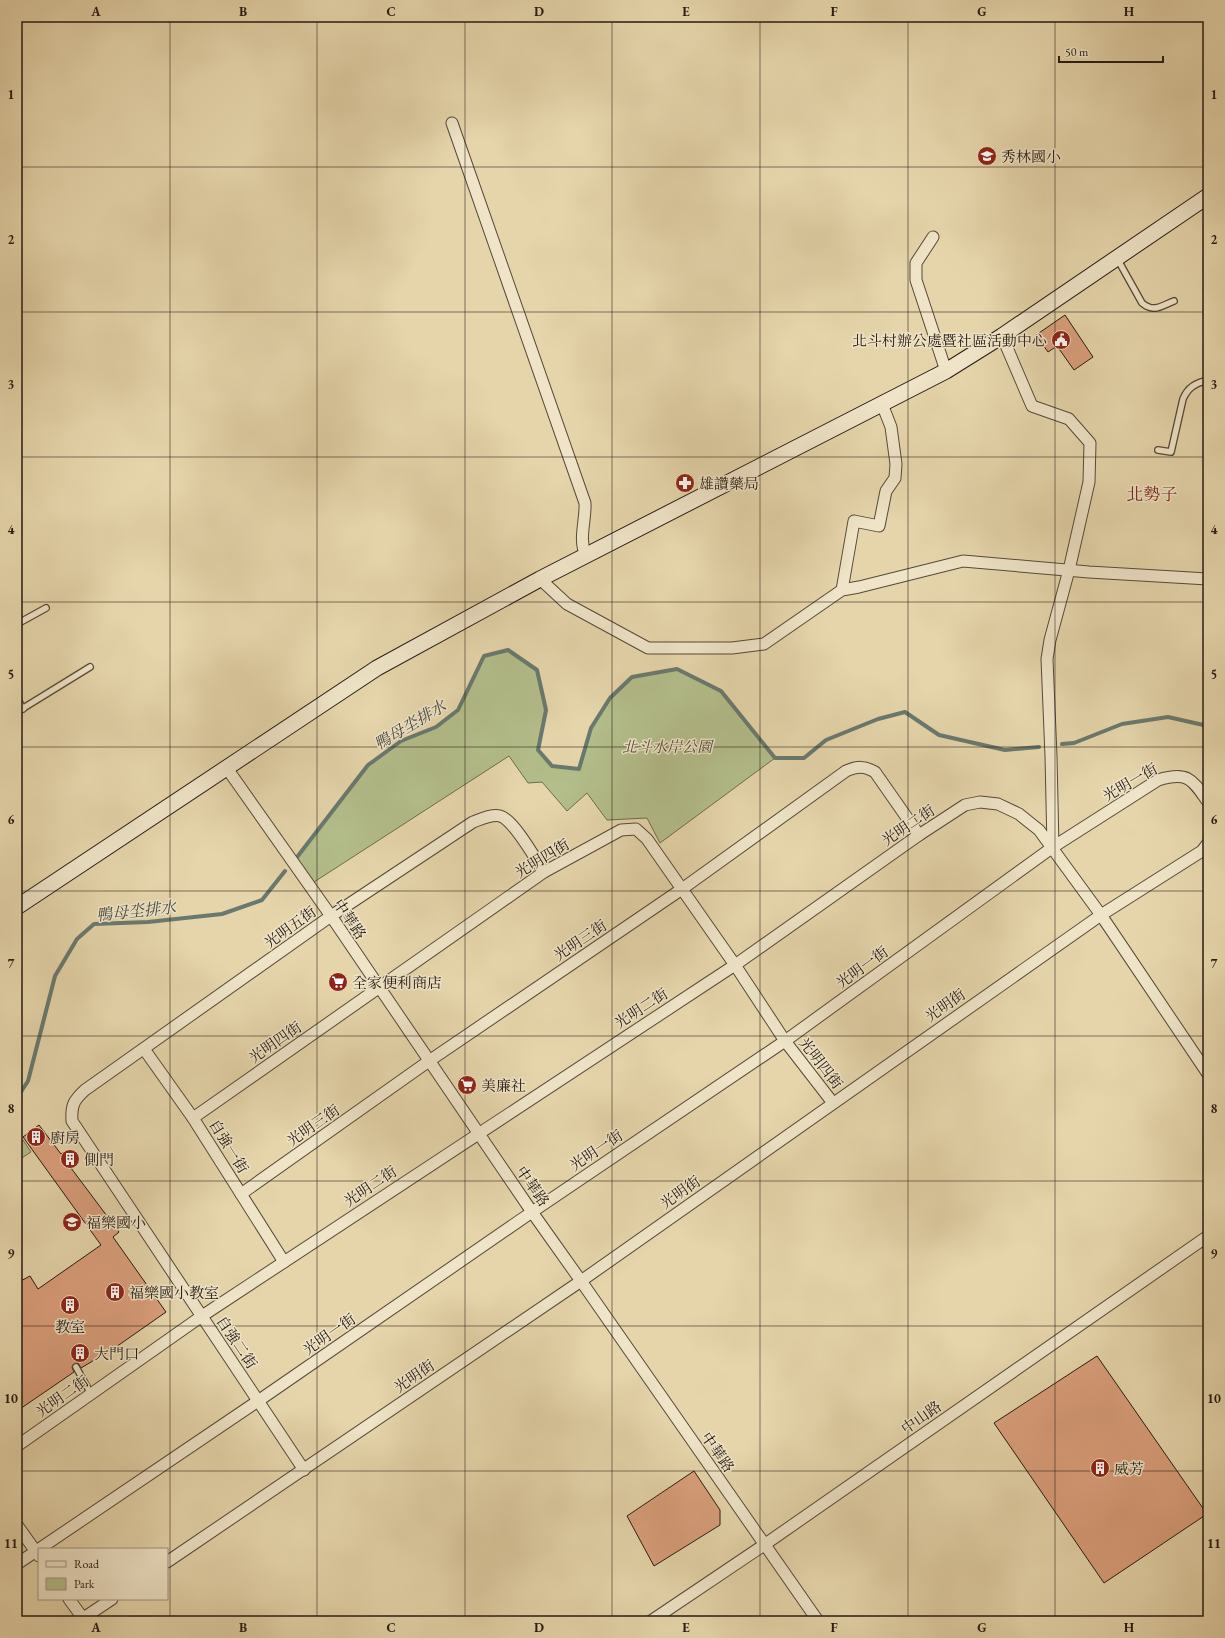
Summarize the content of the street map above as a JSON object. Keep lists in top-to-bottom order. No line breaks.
{"streets":{"street":["光明一街","光明二街","光明四街","中華路","光明五街","光明三街","光明街","自強一街","自強二街","中山路"]},"crossings":[["光明一街","光明二街"],["光明一街","光明四街"],["光明一街","中華路"],["光明一街","自強二街"],["光明二街","光明四街"],["光明二街","中華路"],["光明二街","光明三街"],["光明二街","光明街"],["光明二街","自強一街"],["光明二街","自強二街"],["光明四街","中華路"],["光明四街","光明五街"],["光明四街","光明三街"],["光明四街","光明街"],["光明四街","自強一街"],["中華路","光明五街"],["中華路","光明三街"],["中華路","光明街"],["中華路","中山路"],["光明五街","自強一街"],["光明五街","自強二街"],["光明三街","自強一街"],["光明街","自強二街"]],"districts":["北勢子"],"water":["鴨母坔排水"],"parks":["北斗水岸公園"],"places":{"school or university":["秀林國小","福樂國小"],"public building":["北斗村辦公處暨社區活動中心"],"pharmacy":["雄讚藥局"],"supermarket":["全家便利商店","美廉社"],"building":["廚房","側門","福樂國小教室","教室","大門口","威芳"]},"legend":["Road","Park"],"scale_bar":"50 m","grid":{"columns":["A","B","C","D","E","F","G","H"],"rows":["1","2","3","4","5","6","7","8","9","10","11"]}}
